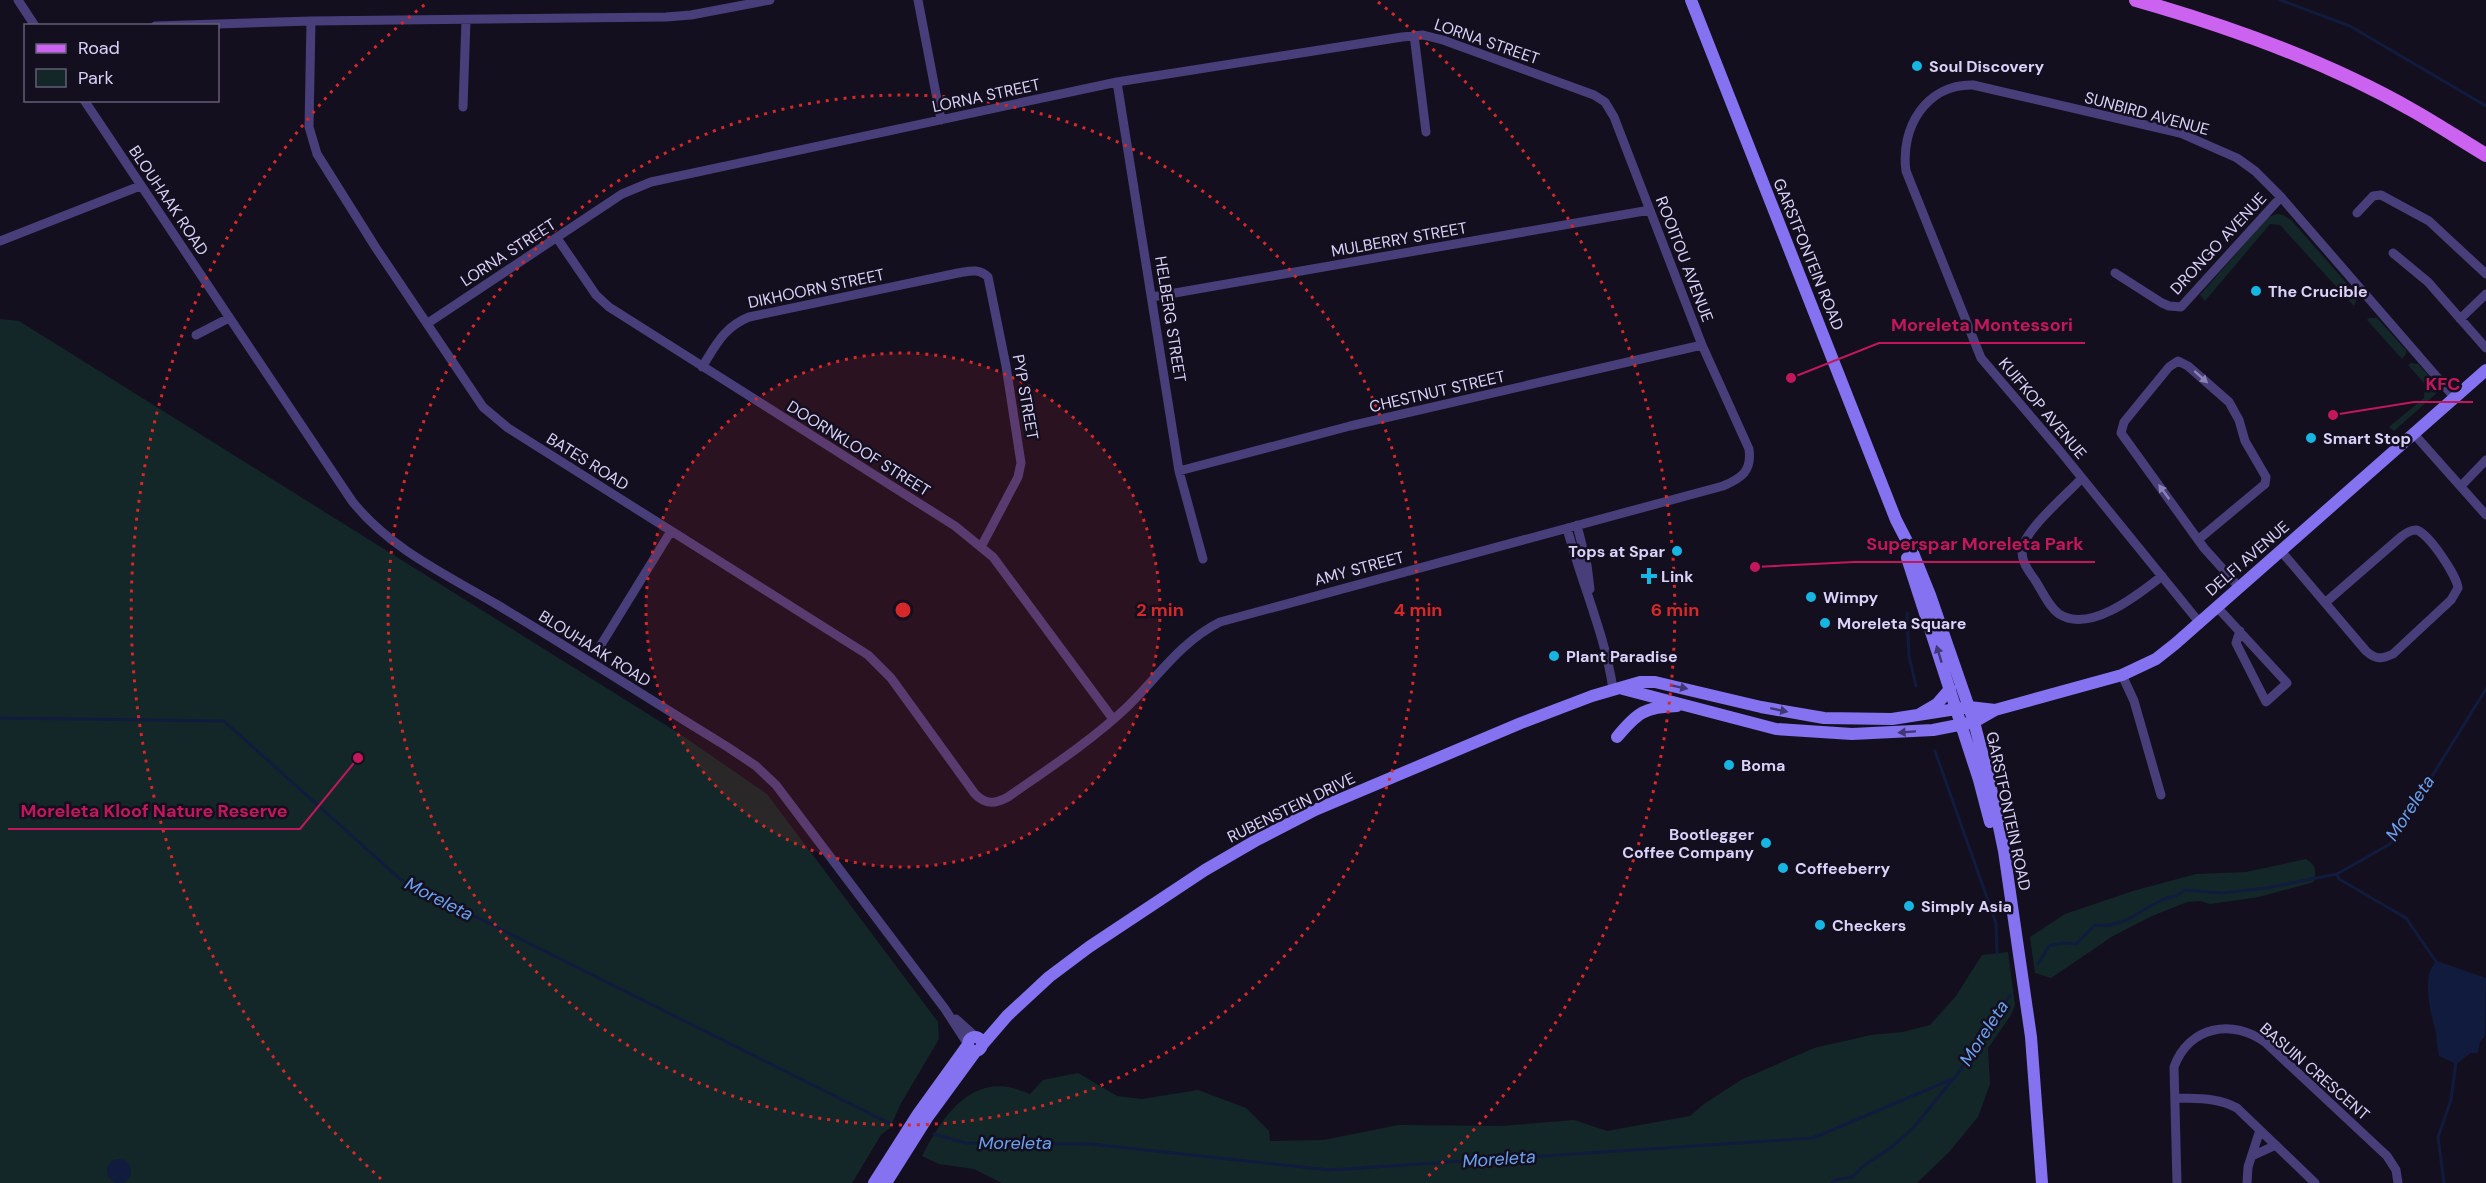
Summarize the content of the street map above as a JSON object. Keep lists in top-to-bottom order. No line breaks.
{"streets":{"street":["LORNA STREET","SUNBIRD AVENUE","BLOUHAAK ROAD","MULBERRY STREET","DRONGO AVENUE","GARSTFONTEIN ROAD","ROOITOU AVENUE","DIKHOORN STREET","HELBERG STREET","CHESTNUT STREET","PYP STREET","KUIFKOP AVENUE","DOORNKLOOF STREET","BATES ROAD","DELFI AVENUE","AMY STREET","RUBENSTEIN DRIVE","BASUIN CRESCENT"]},"crossings":[["LORNA STREET","ROOITOU AVENUE"],["LORNA STREET","HELBERG STREET"],["LORNA STREET","DOORNKLOOF STREET"],["LORNA STREET","BATES ROAD"],["SUNBIRD AVENUE","DRONGO AVENUE"],["SUNBIRD AVENUE","KUIFKOP AVENUE"],["SUNBIRD AVENUE","DELFI AVENUE"],["BLOUHAAK ROAD","RUBENSTEIN DRIVE"],["MULBERRY STREET","ROOITOU AVENUE"],["MULBERRY STREET","HELBERG STREET"],["GARSTFONTEIN ROAD","DELFI AVENUE"],["GARSTFONTEIN ROAD","RUBENSTEIN DRIVE"],["ROOITOU AVENUE","CHESTNUT STREET"],["ROOITOU AVENUE","AMY STREET"],["DIKHOORN STREET","PYP STREET"],["DIKHOORN STREET","DOORNKLOOF STREET"],["HELBERG STREET","CHESTNUT STREET"],["PYP STREET","DOORNKLOOF STREET"],["KUIFKOP AVENUE","DELFI AVENUE"],["DOORNKLOOF STREET","AMY STREET"],["BATES ROAD","AMY STREET"],["DELFI AVENUE","RUBENSTEIN DRIVE"]],"water":["Moreleta"],"places":{"other":["Soul Discovery","The Crucible","Moreleta Montessori","KFC","Smart Stop","Tops at Spar","Superspar Moreleta Park","Wimpy","Moreleta Square","Plant Paradise","Moreleta Kloof Nature Reserve","Boma","Bootlegger Coffee Company","Coffeeberry","Simply Asia","Checkers"],"health":["Link"]},"legend":["Road","Park"],"rings":["2 min","4 min","6 min"]}
